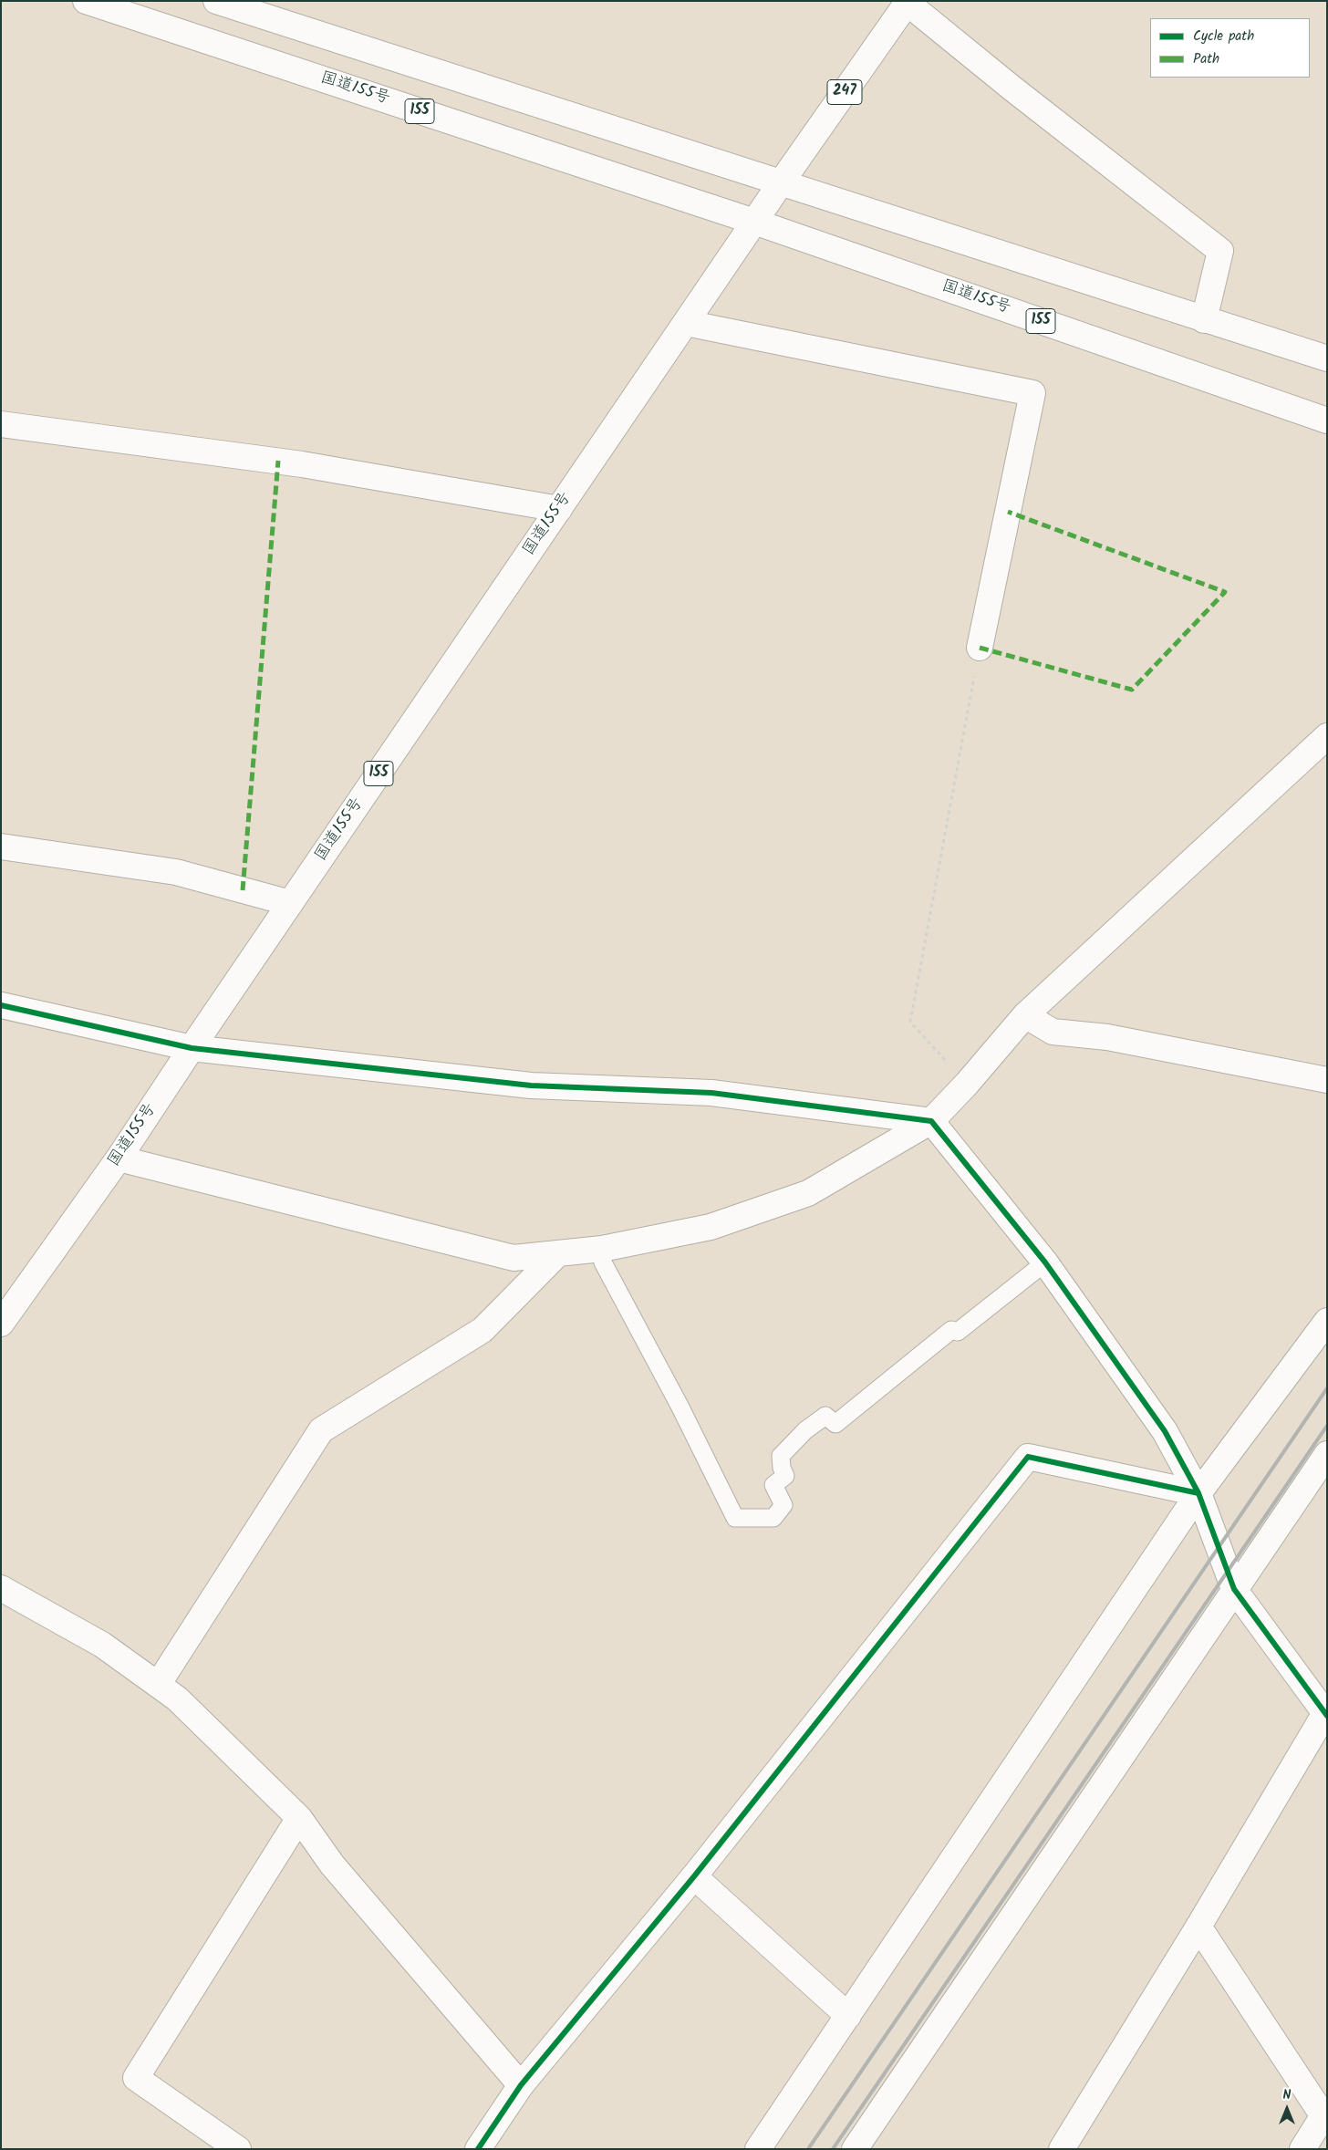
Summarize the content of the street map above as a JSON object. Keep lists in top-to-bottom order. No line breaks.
{"streets":{"main road":["国道155号","247","155"]},"crossings":[["国道155号","247"]],"legend":["Cycle path","Path"],"north":"top"}
